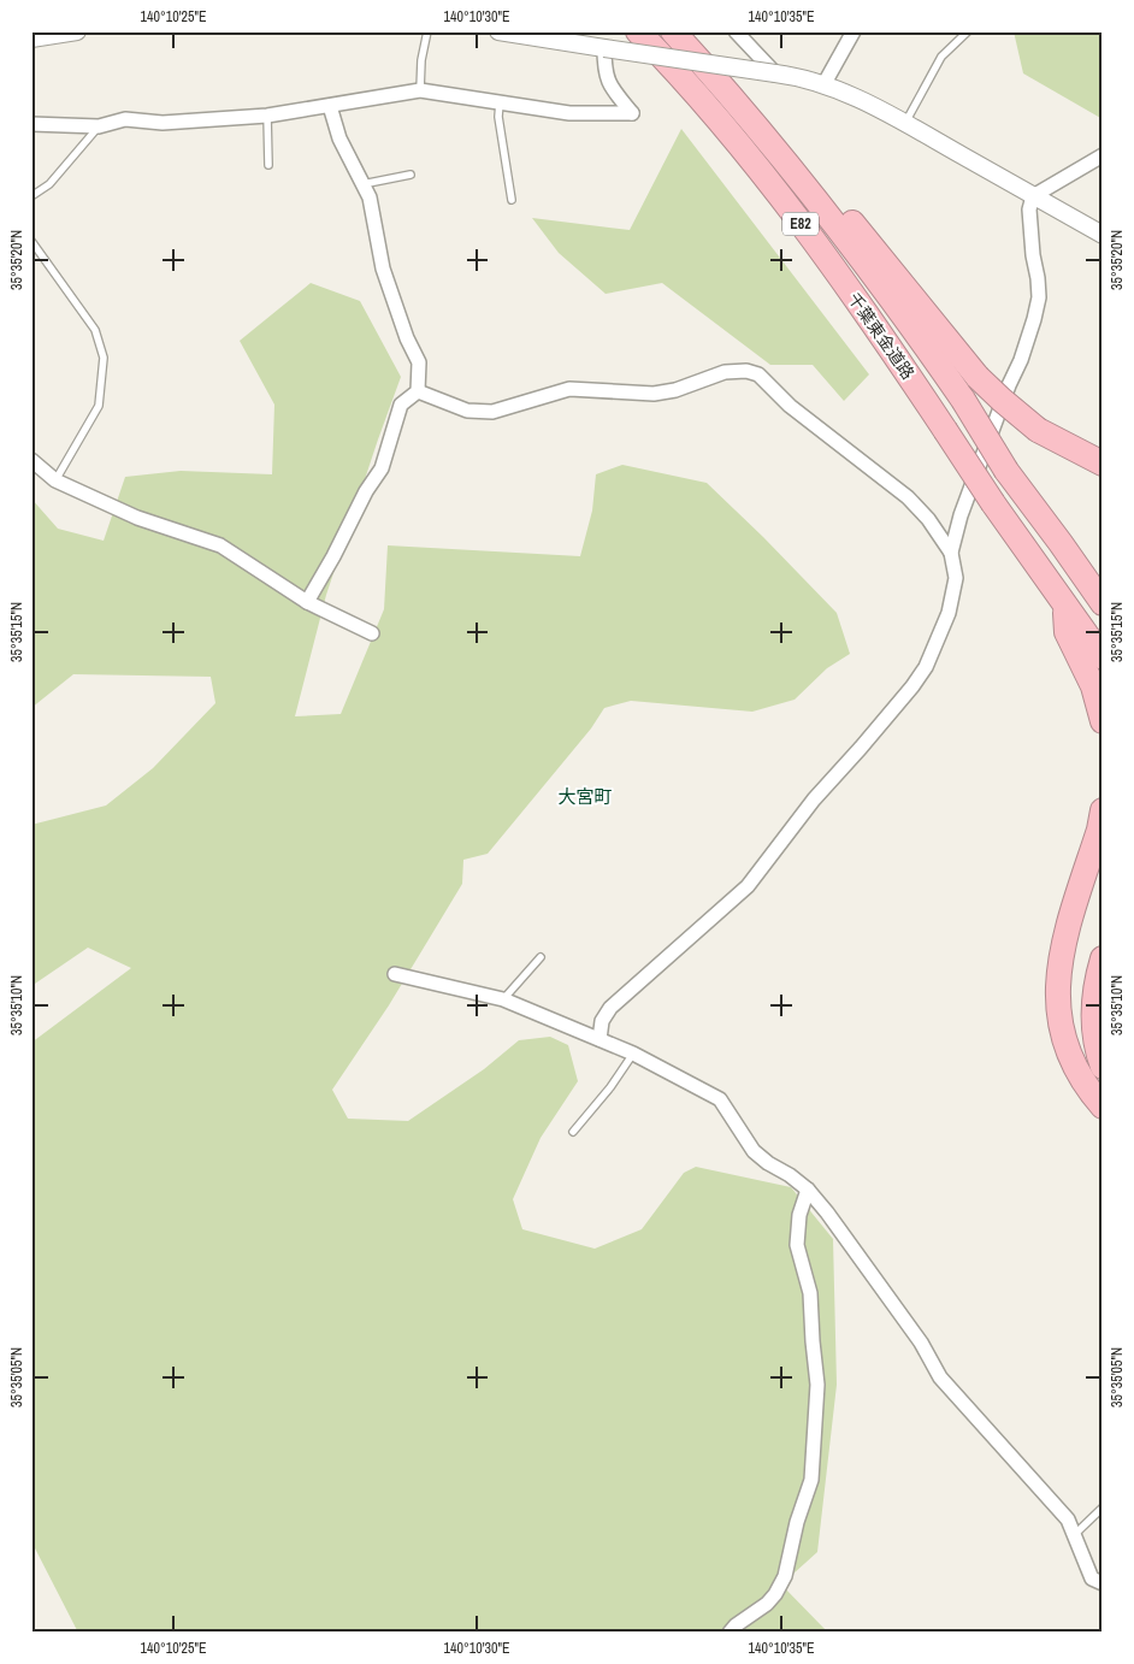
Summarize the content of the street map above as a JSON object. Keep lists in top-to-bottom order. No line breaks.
{"streets":{"highway":["E82","千葉東金道路"]},"districts":["大宮町"],"coordinates":["140°10'25\"E","140°10'30\"E","140°10'35\"E","35°35'20\"N","35°35'15\"N","35°35'10\"N","35°35'05\"N"]}
